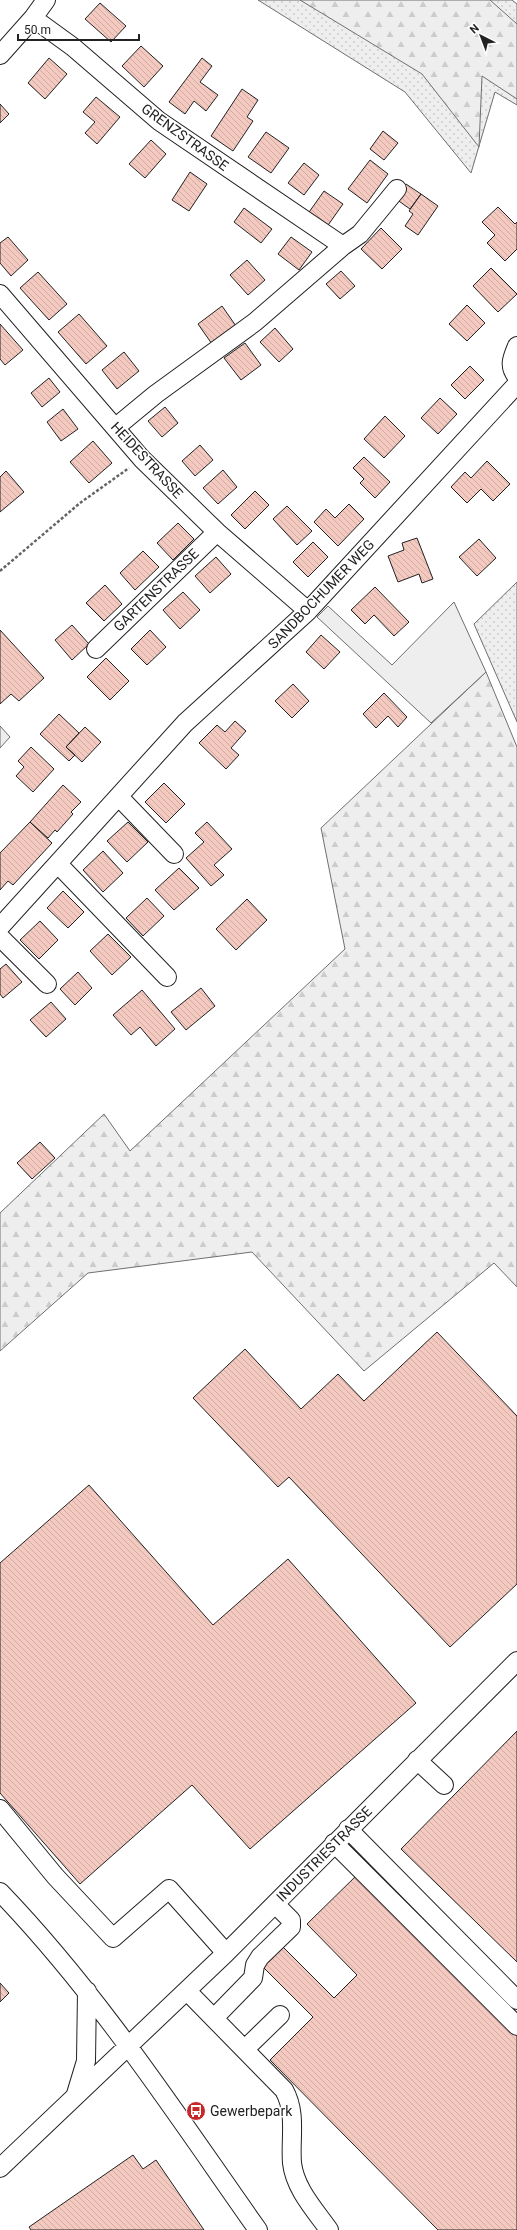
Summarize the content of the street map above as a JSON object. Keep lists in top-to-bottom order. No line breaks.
{"streets":{"street":["GRENZSTRASSE","HEIDESTRASSE","GARTENSTRASSE","SANDBOCHUMER WEG","INDUSTRIESTRASSE"]},"crossings":[["HEIDESTRASSE","GARTENSTRASSE"],["HEIDESTRASSE","SANDBOCHUMER WEG"]],"places":{"bus stop":["Gewerbepark"]},"scale_bar":"50 m","north":"top left"}
